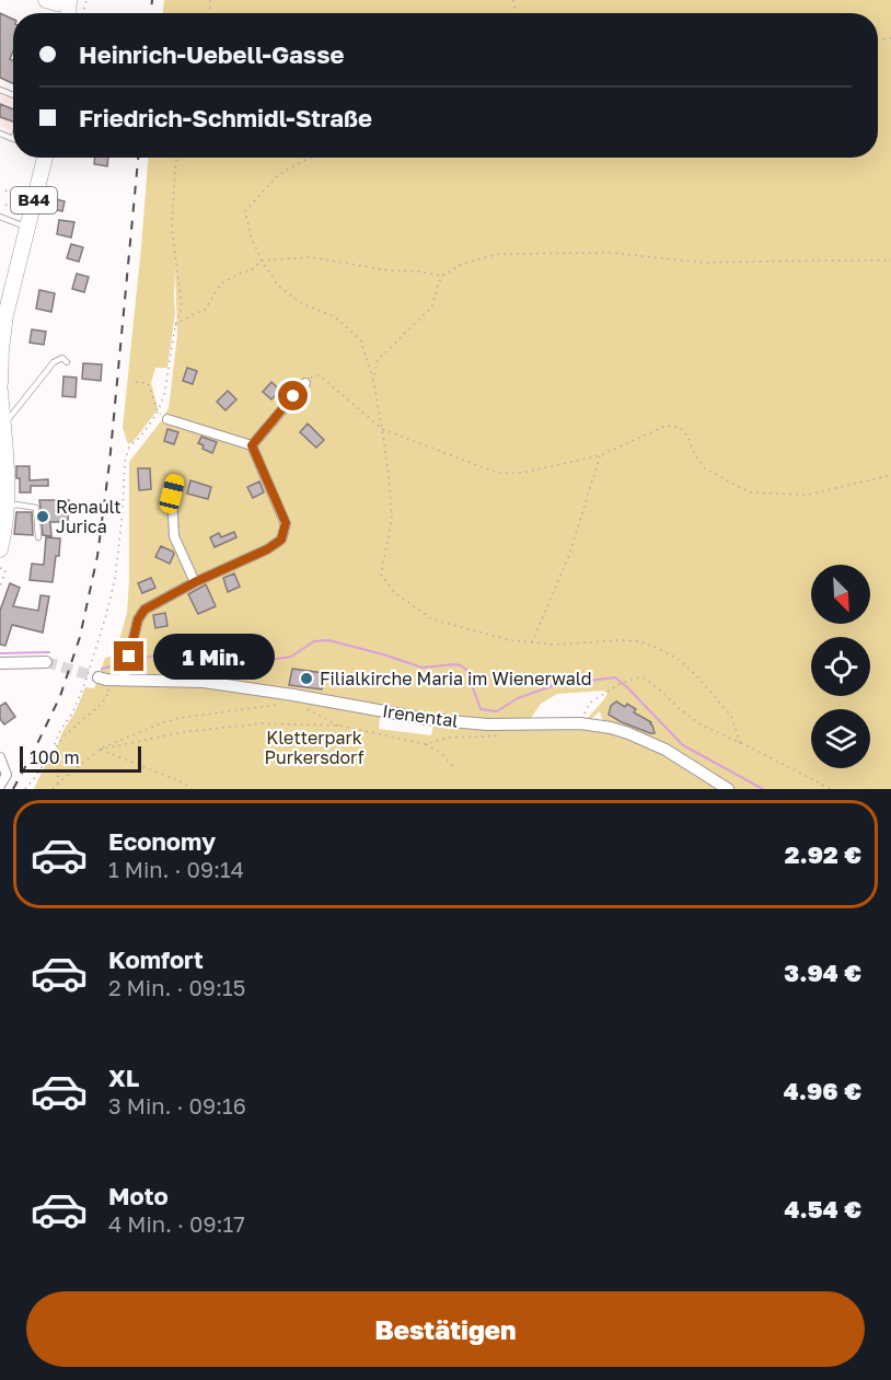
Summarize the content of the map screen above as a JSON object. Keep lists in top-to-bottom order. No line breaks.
{"streets":{"main road":["B44"],"street":["Irenental"]},"parks":["Kletterpark Purkersdorf"],"places":["Renault Jurica","Filialkirche Maria im Wienerwald"],"scale_bar":"100 m","north":"bottom right","page":{"banner":["Heinrich-Uebell-Gasse","Friedrich-Schmidl-Straße"],"bubble":"1 Min.","scale":"100 m","list":[{"name":"Economy","note":"1 Min. · 09:14","value":"2.92 €"},{"name":"Komfort","note":"2 Min. · 09:15","value":"3.94 €"},{"name":"XL","note":"3 Min. · 09:16","value":"4.96 €"},{"name":"Moto","note":"4 Min. · 09:17","value":"4.54 €"}],"buttons":"Bestätigen"}}
